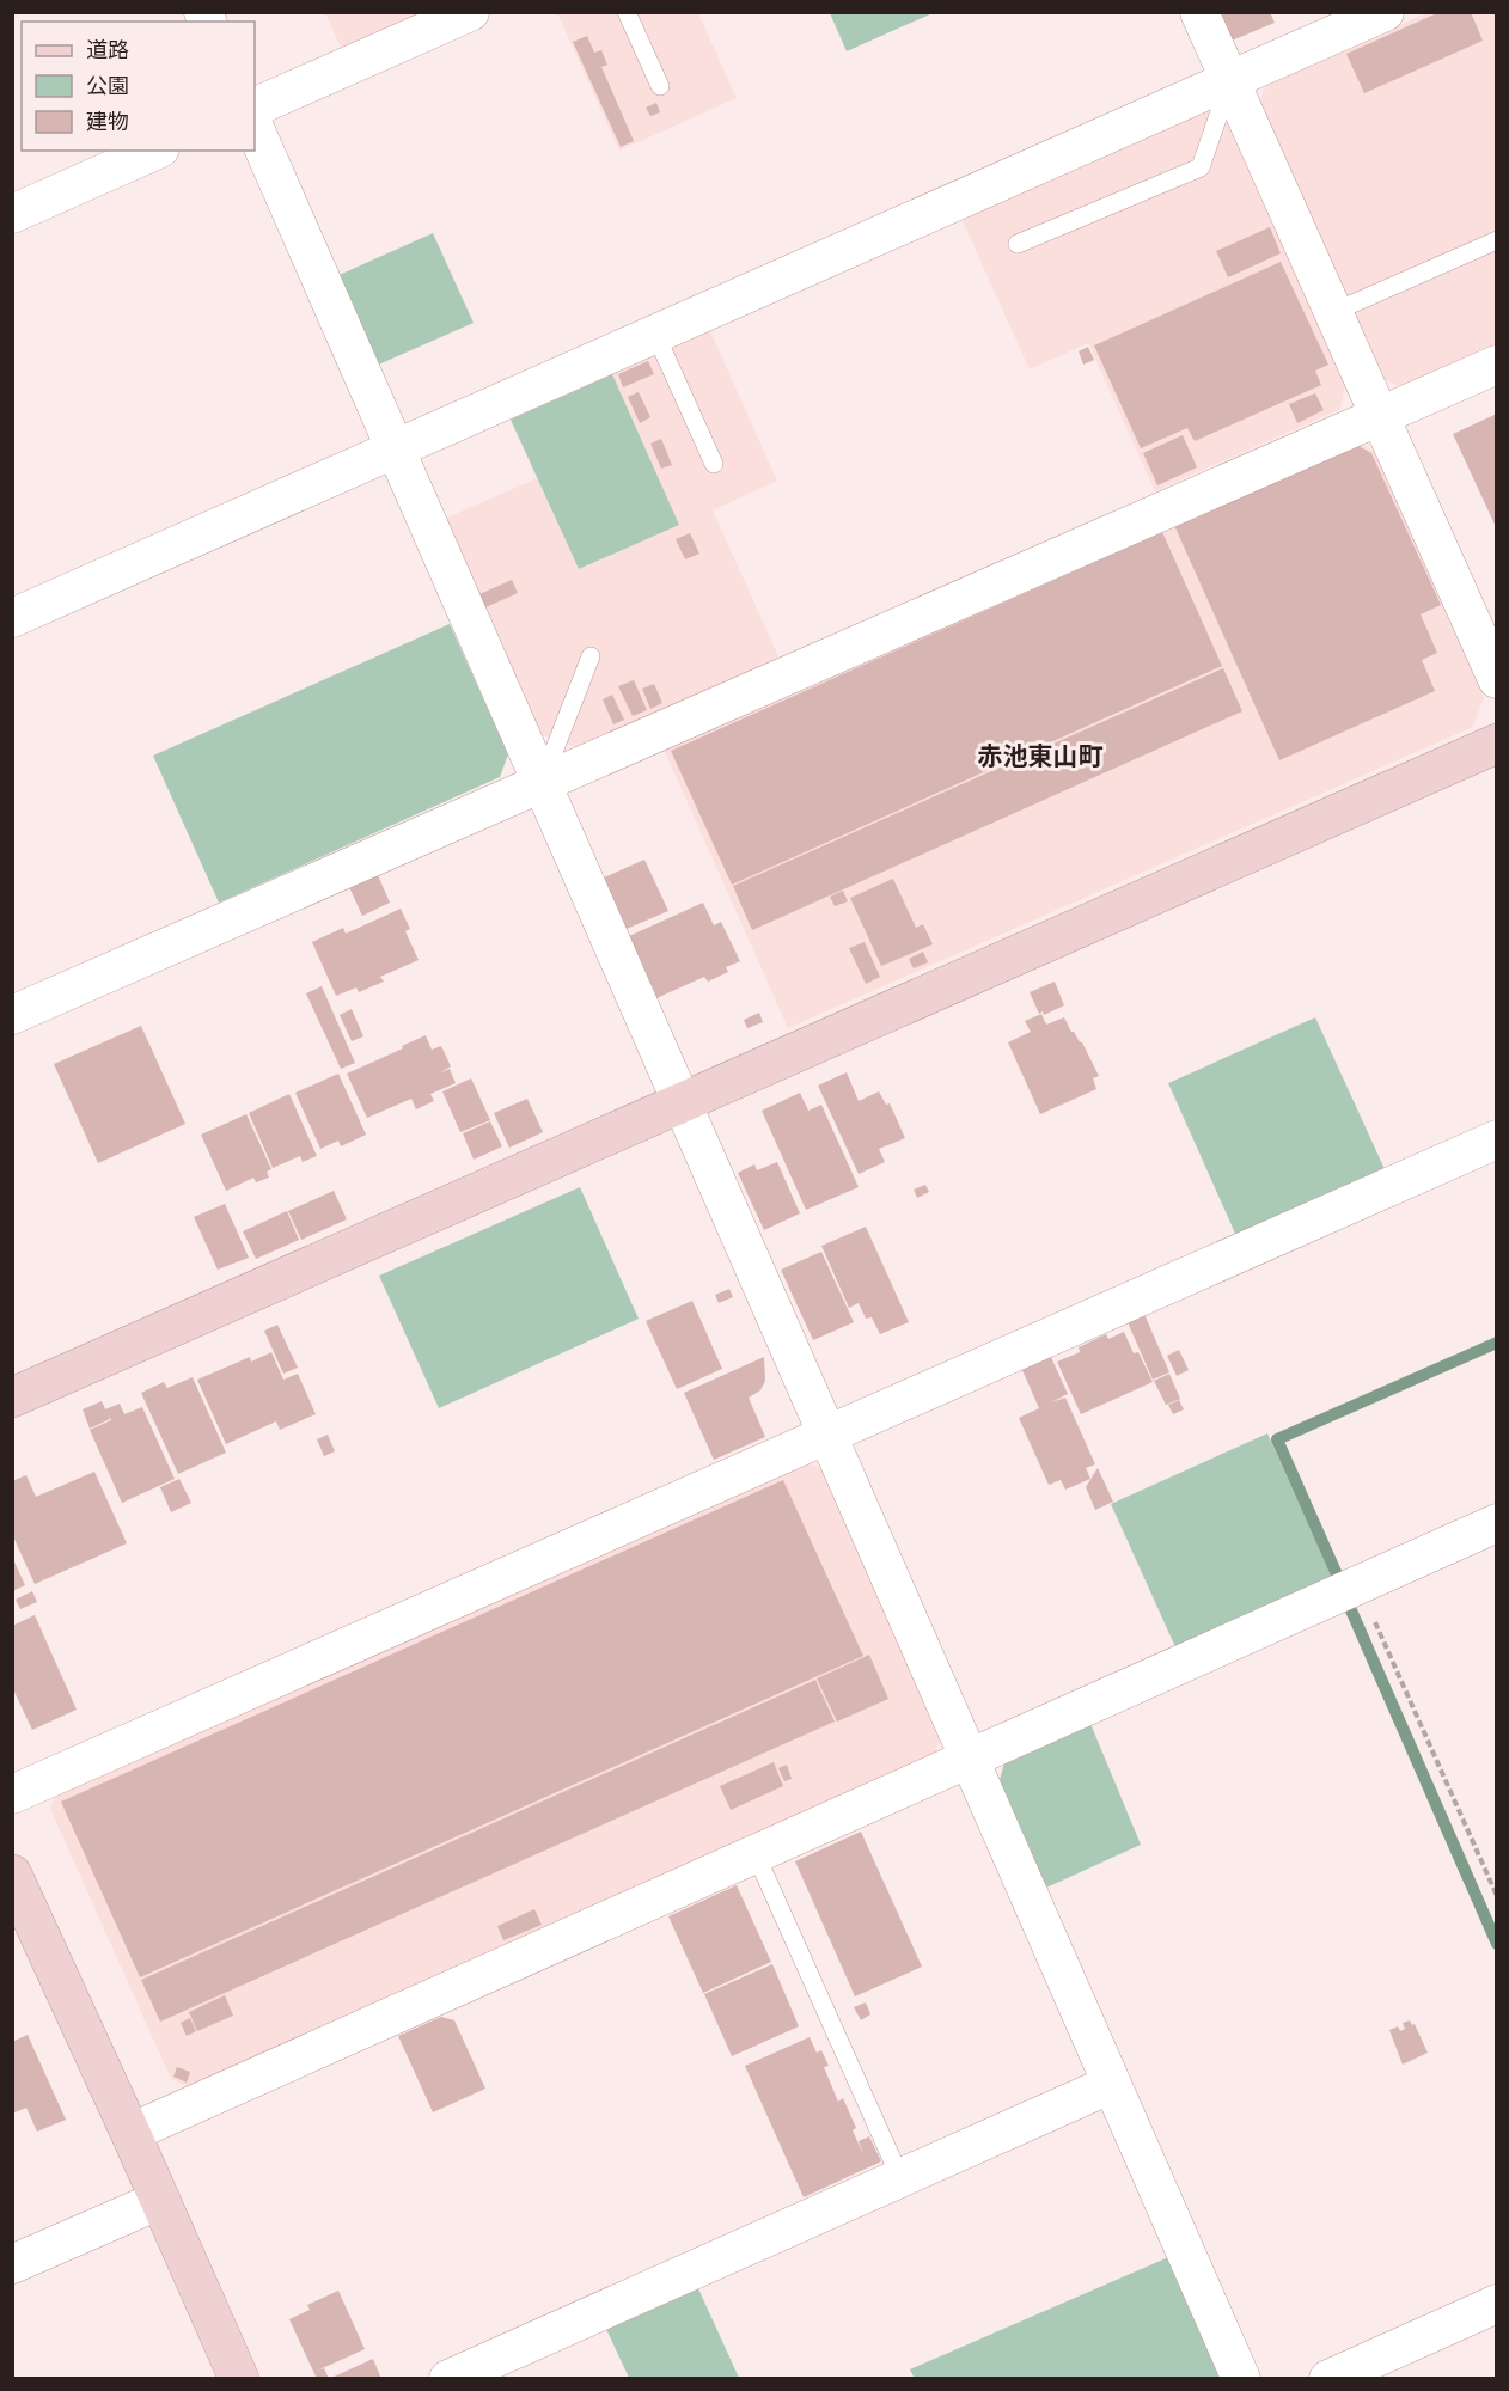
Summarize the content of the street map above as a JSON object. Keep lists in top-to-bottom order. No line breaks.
{"districts":["赤池東山町"],"legend":["道路","公園","建物"]}
